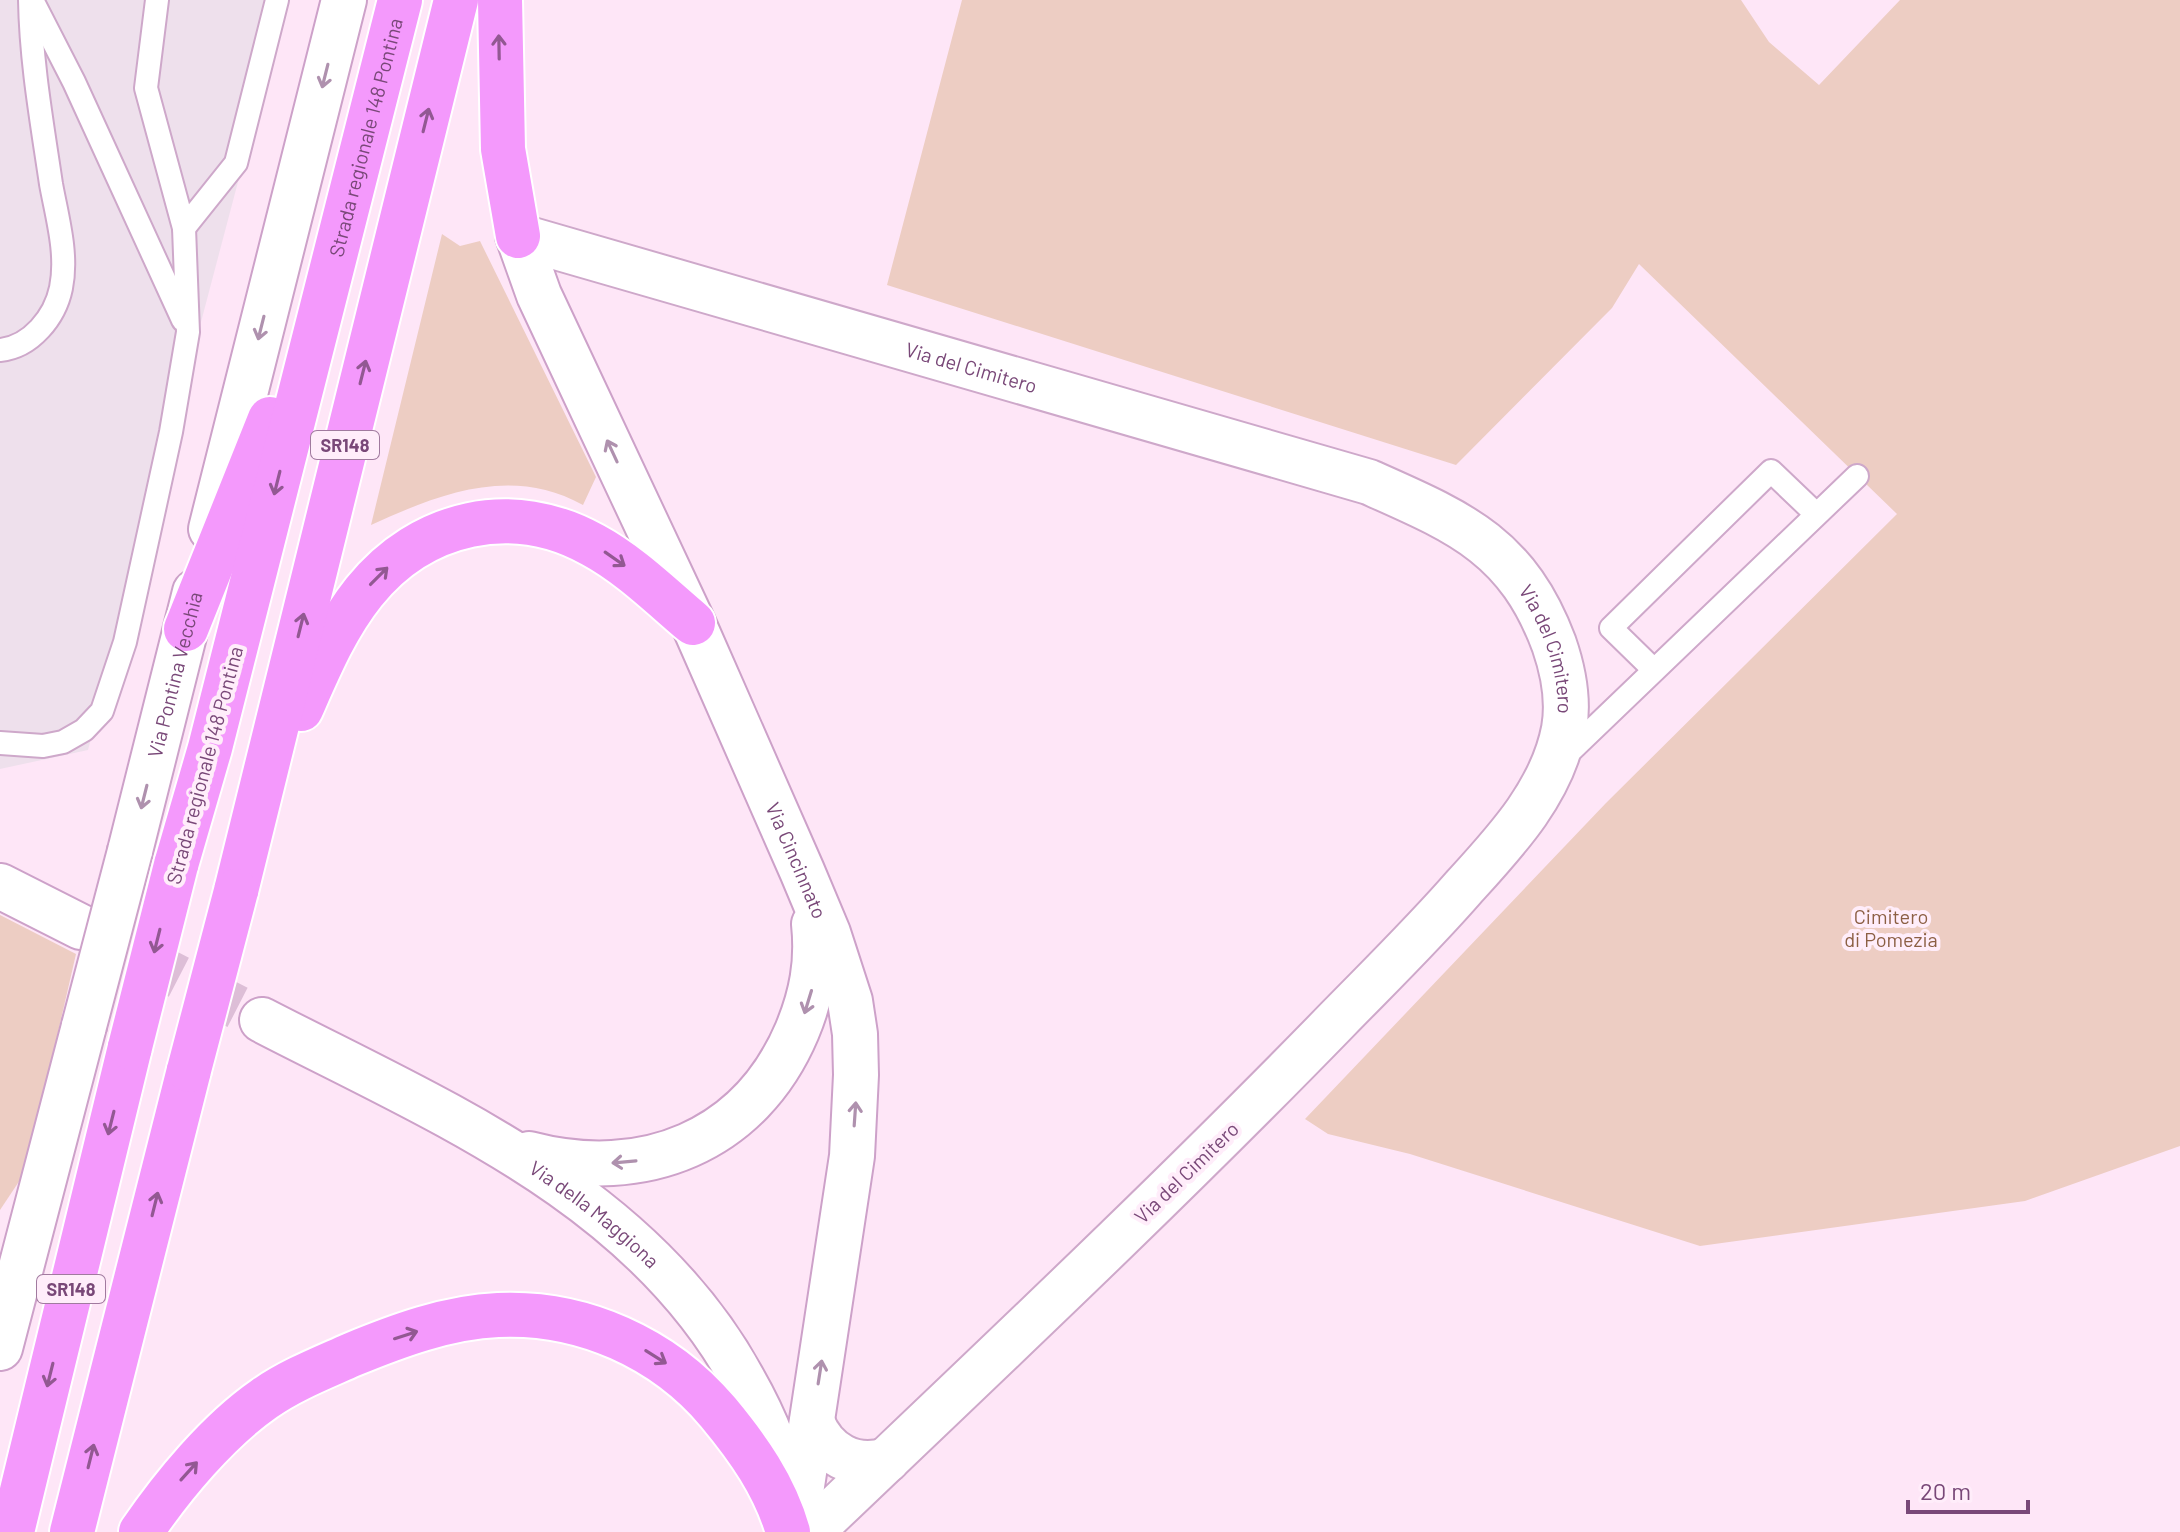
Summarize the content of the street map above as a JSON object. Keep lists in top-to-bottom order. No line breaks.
{"streets":{"highway":["Strada regionale 148 Pontina","SR148"],"street":["Via del Cimitero","Via Pontina Vecchia","Via Cincinnato","Via della Maggiona"]},"crossings":[["Via del Cimitero","Via Cincinnato"],["Via Cincinnato","Via della Maggiona"]],"one_way":["Via Pontina Vecchia","Via Cincinnato"],"parks":["Cimitero di Pomezia"],"scale_bar":"20 m"}
